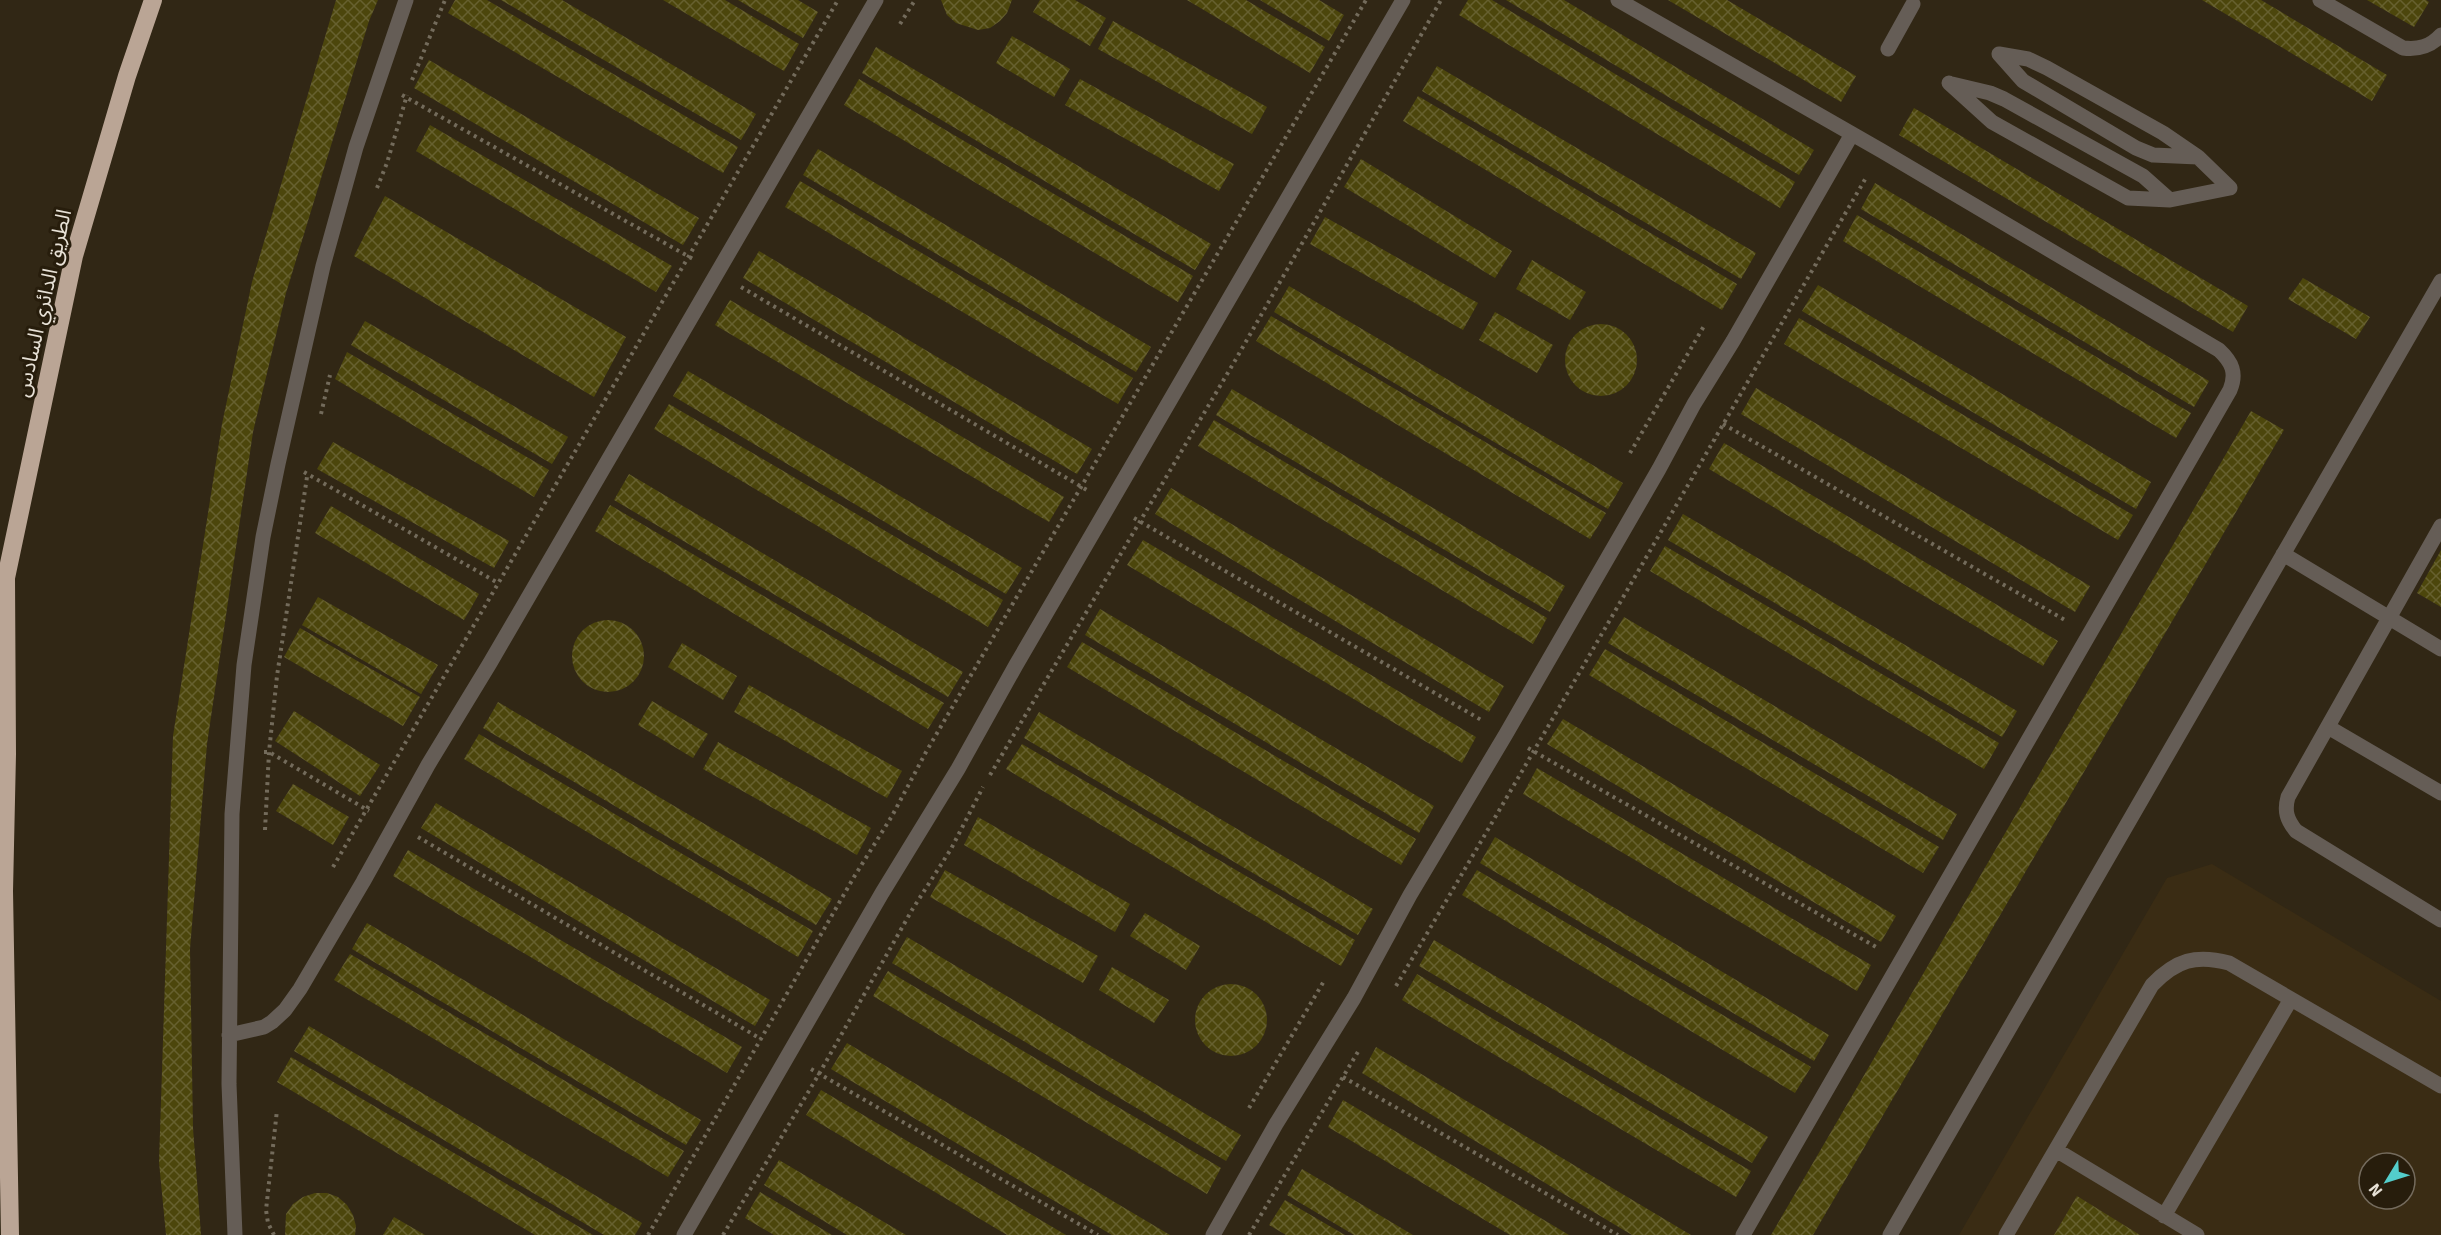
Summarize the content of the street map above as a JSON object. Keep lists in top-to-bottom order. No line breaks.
{"streets":{"highway":["الطريق الدائري السادس"]},"north":"bottom left"}
